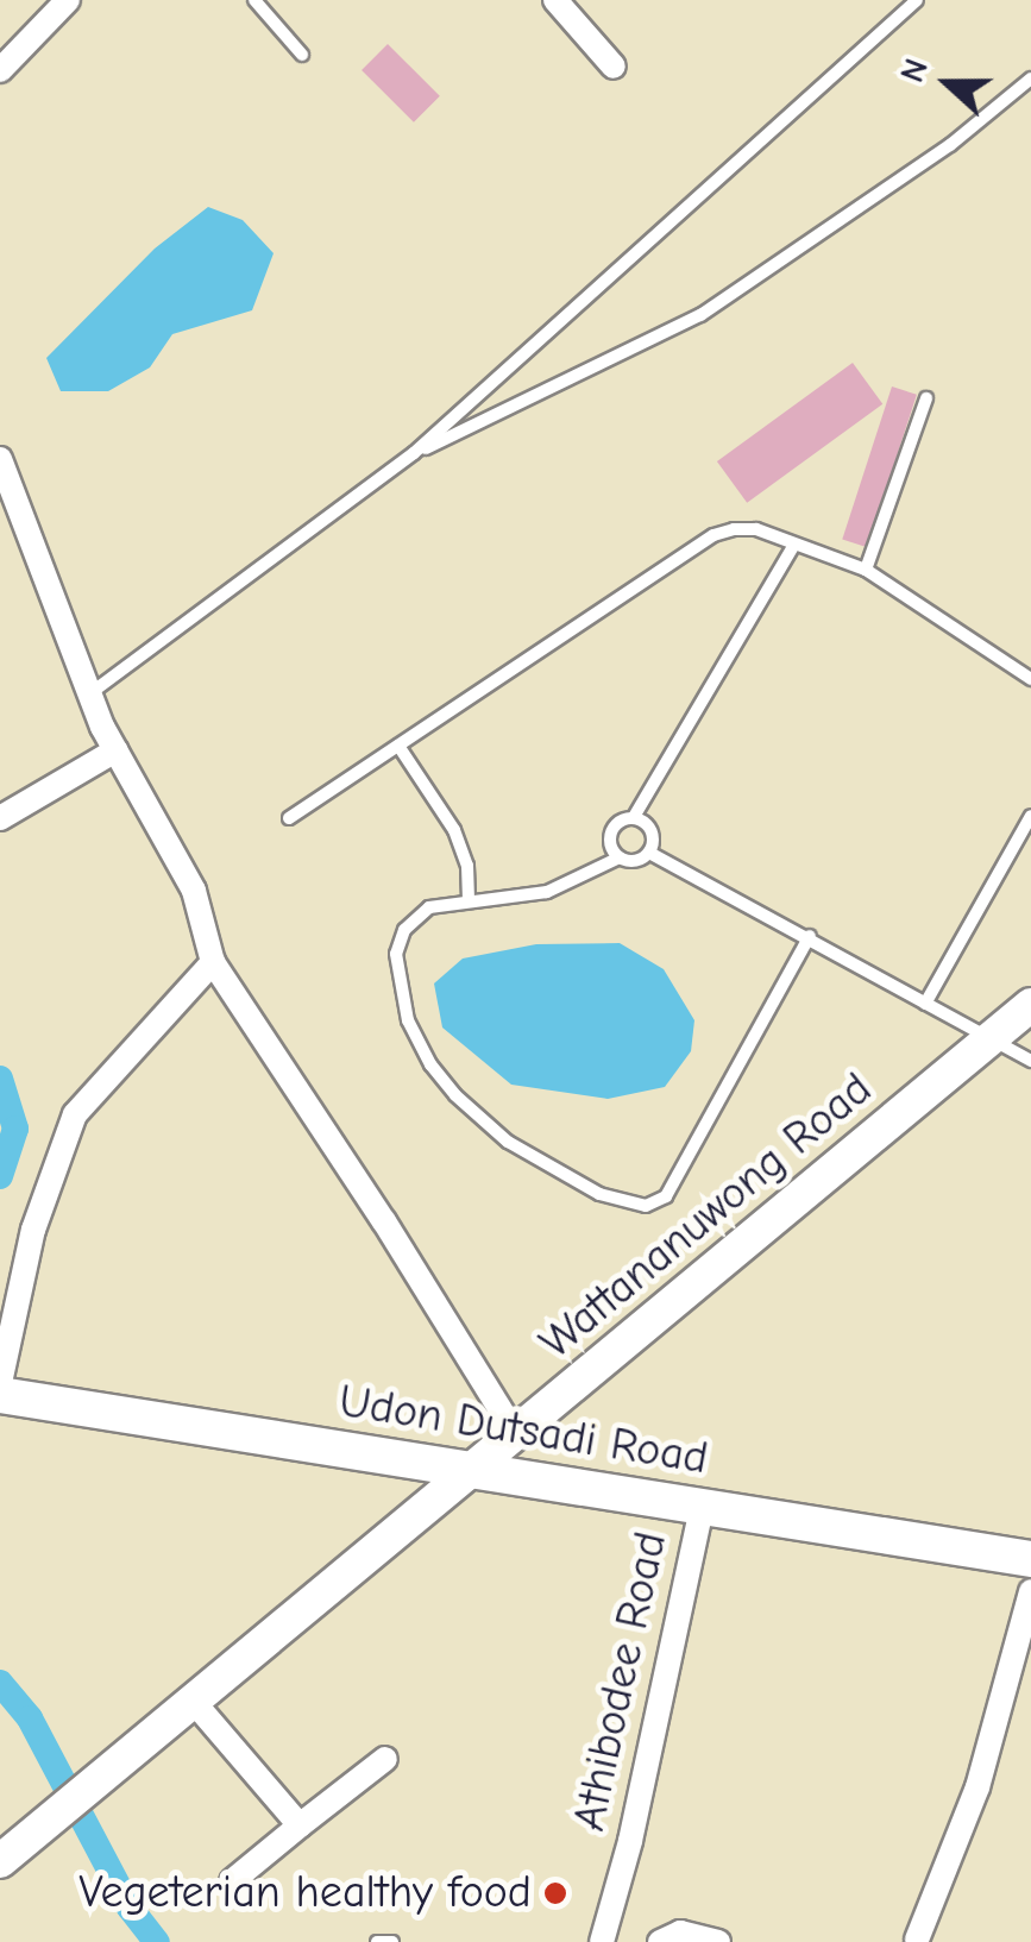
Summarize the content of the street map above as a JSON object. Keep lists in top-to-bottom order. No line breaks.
{"streets":{"main road":["Udon Dutsadi Road"],"street":["Wattananuwong Road","Athibodee Road"]},"crossings":[["Wattananuwong Road","Udon Dutsadi Road"],["Udon Dutsadi Road","Athibodee Road"]],"places":["Vegeterian healthy food"],"north":"left"}
